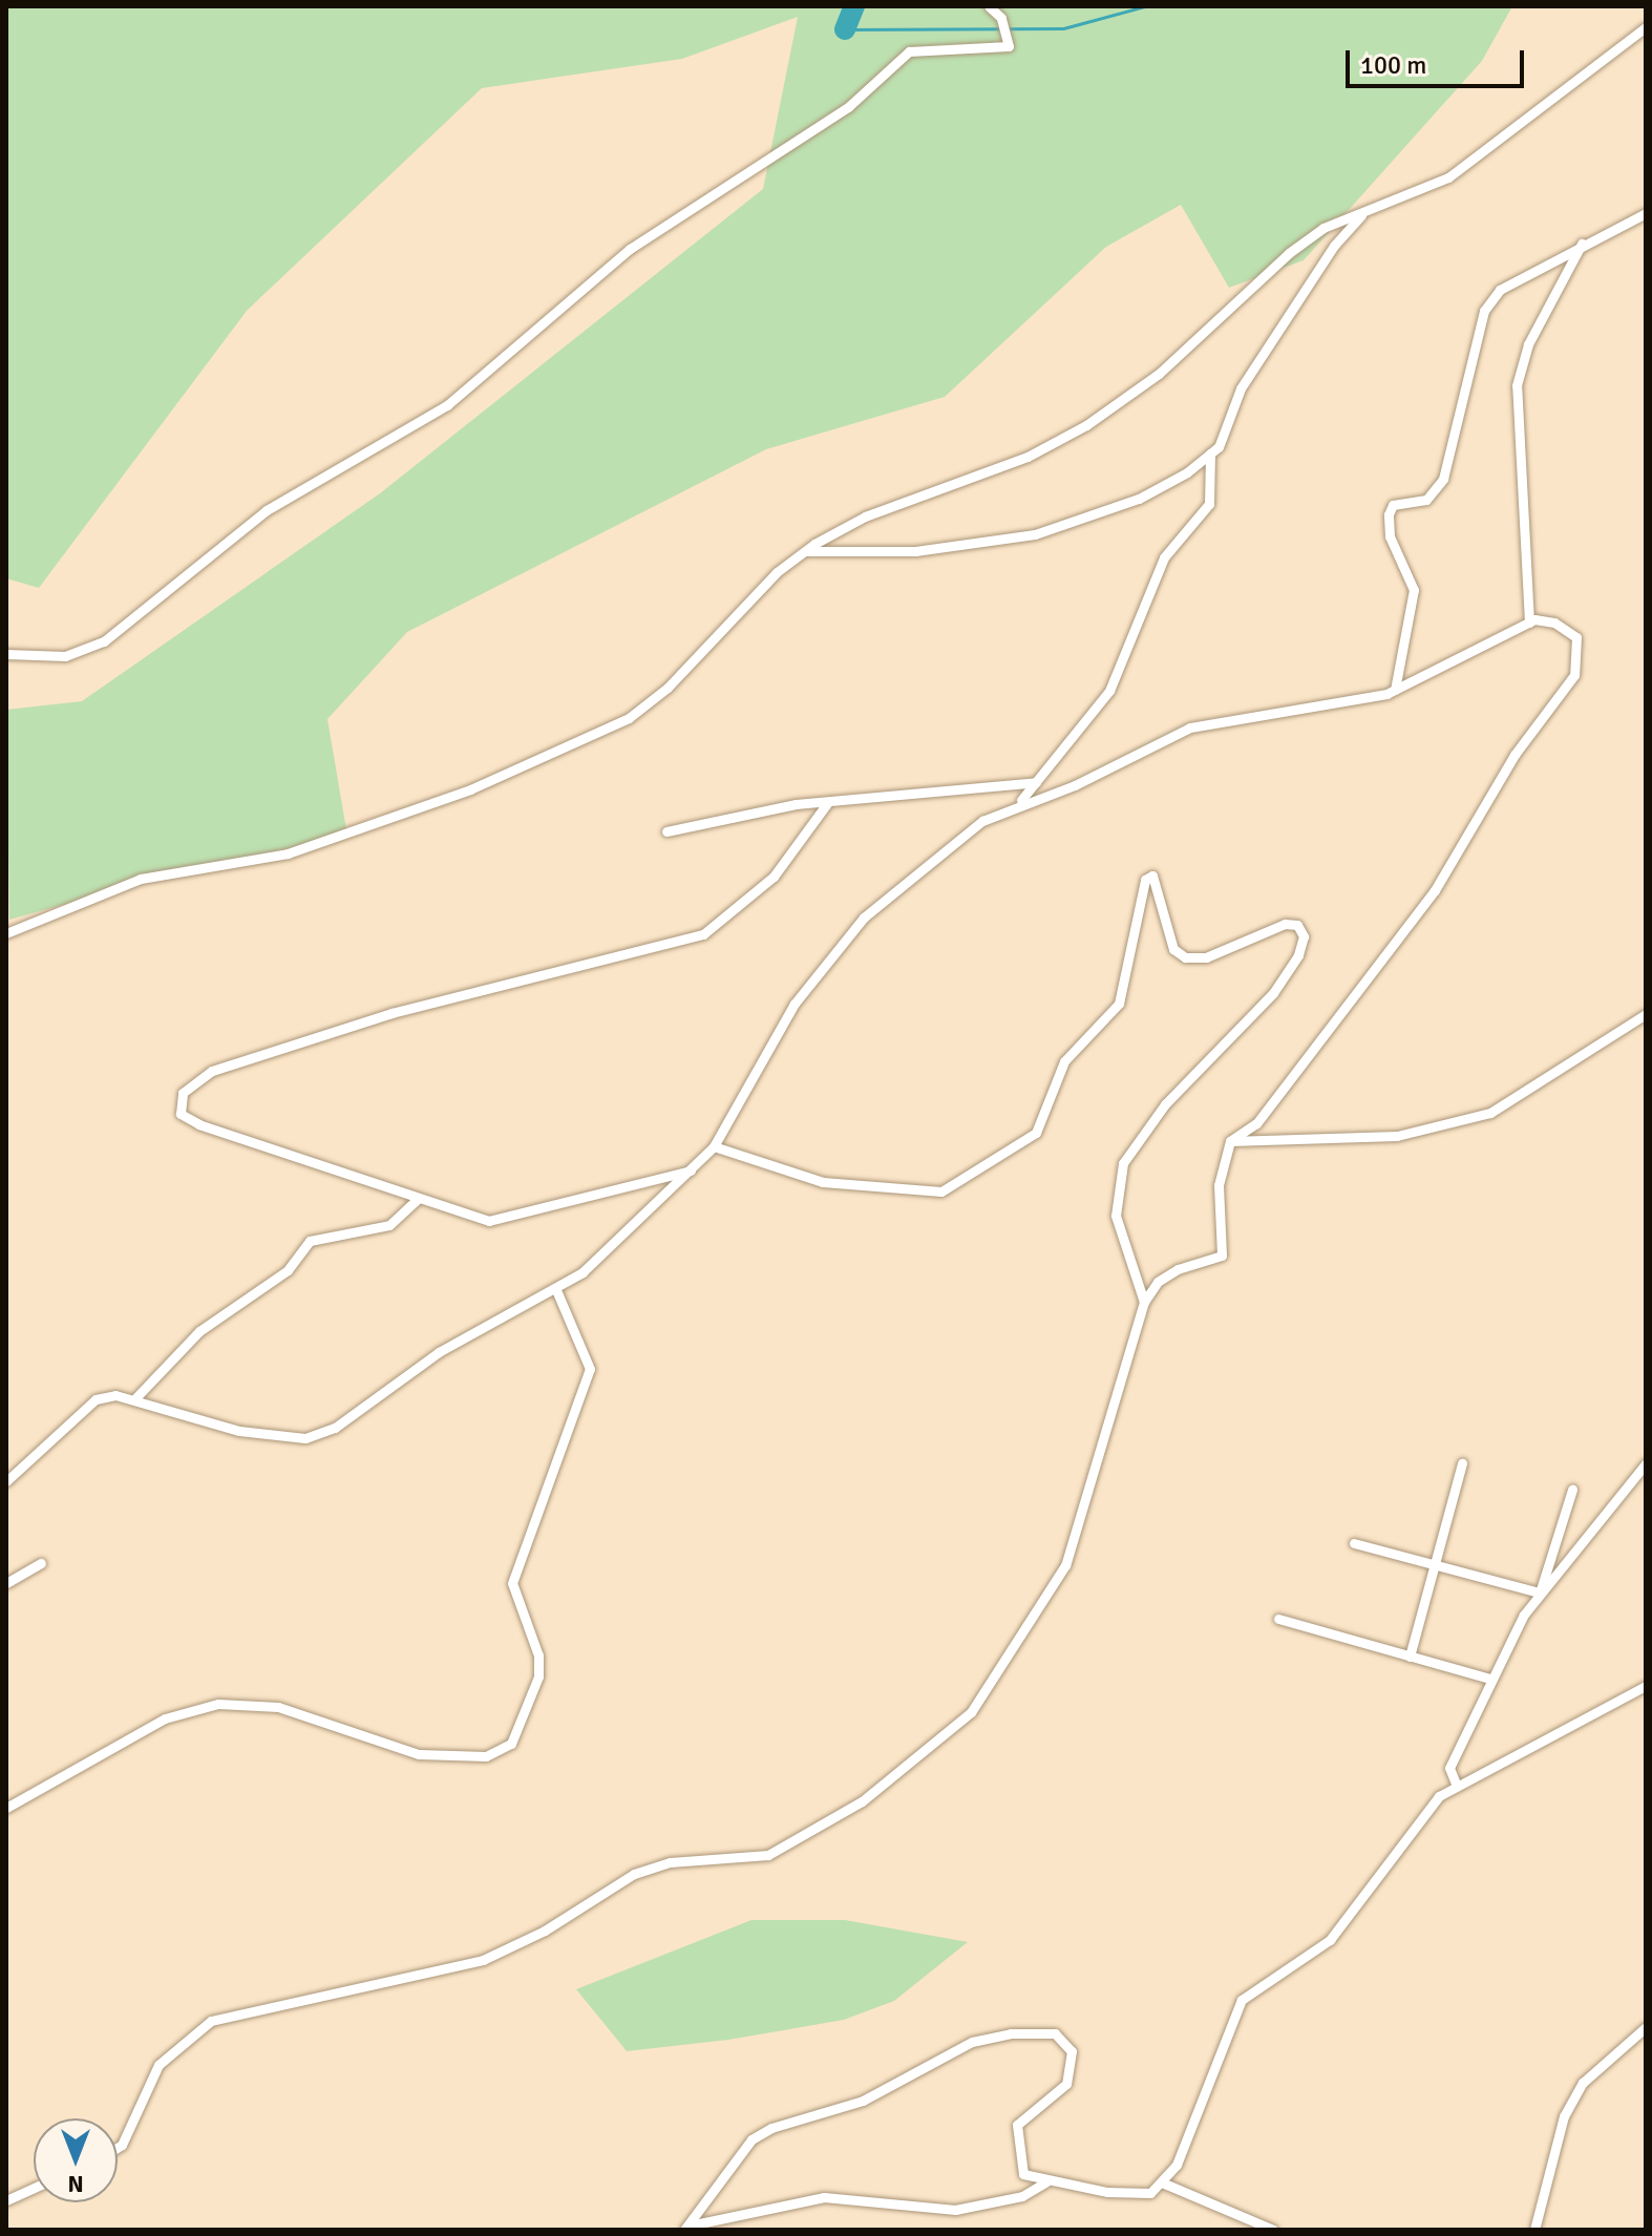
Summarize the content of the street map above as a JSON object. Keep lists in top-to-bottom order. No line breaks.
{"scale_bar":"100 m","north":"bottom"}
